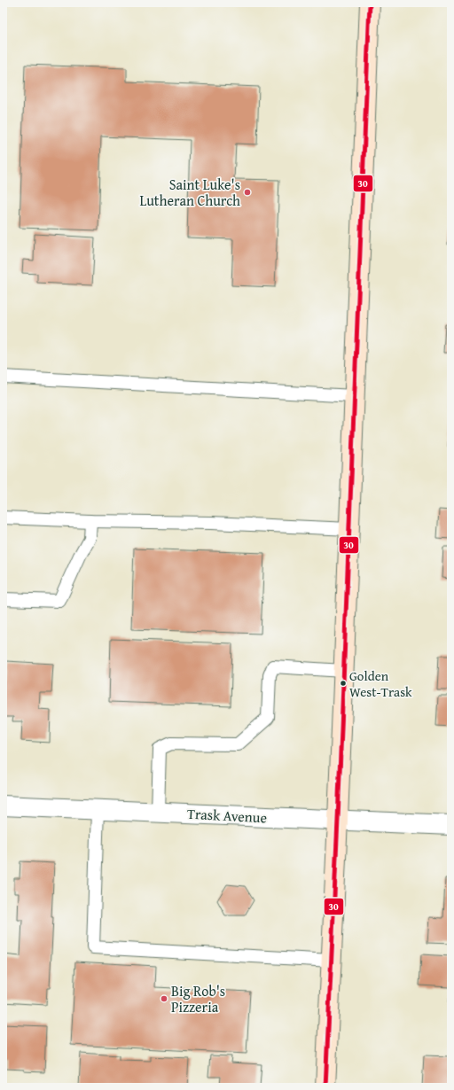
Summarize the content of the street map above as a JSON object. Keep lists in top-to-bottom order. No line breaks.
{"streets":{"street":["Trask Avenue"]},"places":["Saint Luke's Lutheran Church","Golden West-Trask","Big Rob's Pizzeria"],"lines":["transit line 30"]}
